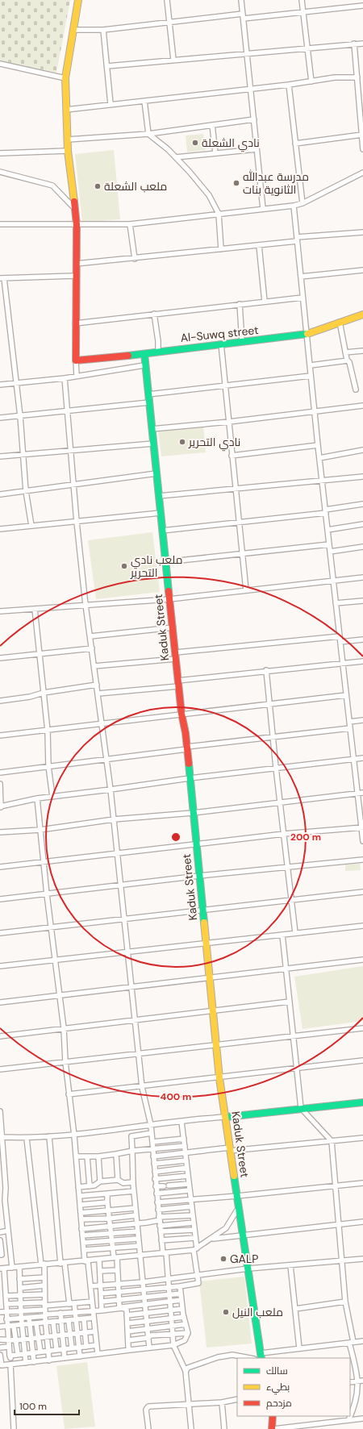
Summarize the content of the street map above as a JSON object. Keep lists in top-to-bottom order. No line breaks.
{"streets":{"street":["Al-Suwq street","Kaduk Street"]},"crossings":[["Al-Suwq street","Kaduk Street"]],"places":["نادي الشعلة","مدرسة عبدالله الثانوية بنات","ملعب الشعلة","نادي التحرير","ملعب نادي التحرير","GALP","ملعب النيل"],"legend":["سالك","بطيء","مزدحم"],"scale_bar":"100 m","rings":["200 m","400 m"]}
